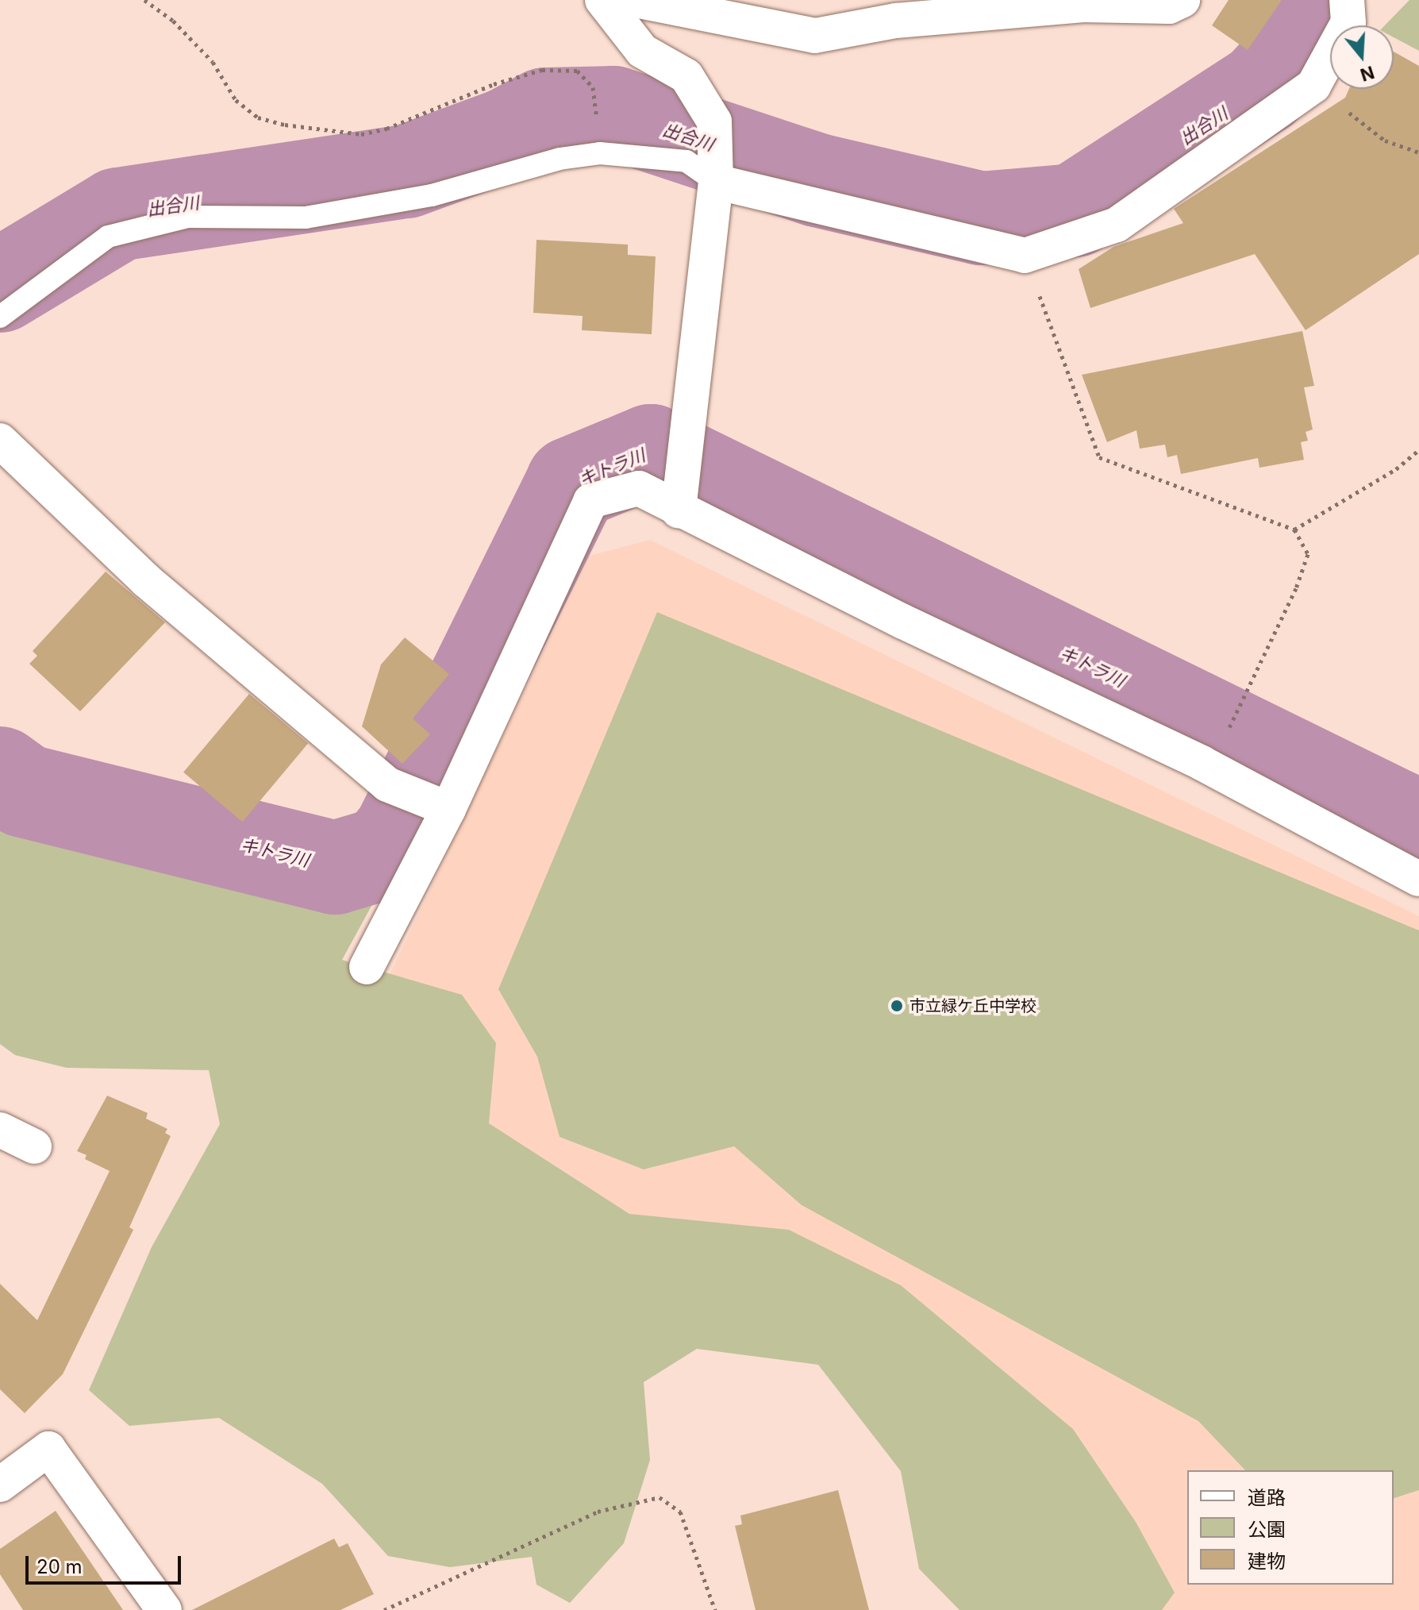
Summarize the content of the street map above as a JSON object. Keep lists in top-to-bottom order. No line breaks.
{"water":["出合川","キトラ川"],"places":["市立緑ケ丘中学校"],"legend":["道路","公園","建物"],"scale_bar":"20 m","north":"bottom"}
